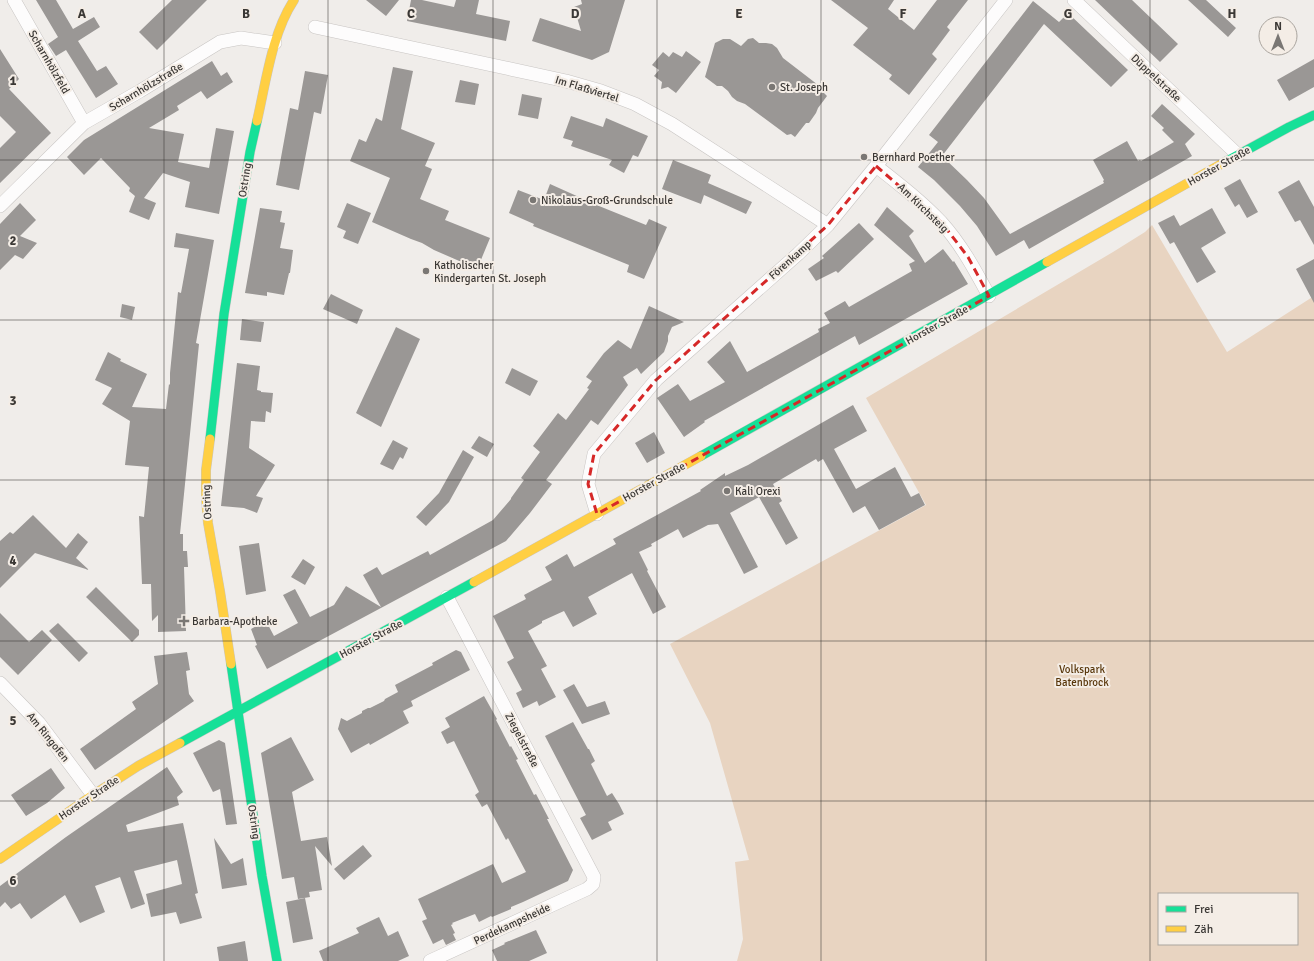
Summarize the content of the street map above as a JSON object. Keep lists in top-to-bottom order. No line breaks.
{"streets":{"main road":["Horster Straße","Ostring"],"street":["Scharnhölzfeld","Düppelstraße","Scharnhölzstraße","Im Flaßviertel","Am Kirchsteig","Förenkamp","Am Ringofen","Ziegelstraße","Perdekampsheide"]},"crossings":[["Scharnhölzfeld","Scharnhölzstraße"],["Düppelstraße","Horster Straße"],["Scharnhölzstraße","Ostring"],["Im Flaßviertel","Förenkamp"],["Horster Straße","Ostring"],["Horster Straße","Am Kirchsteig"],["Horster Straße","Förenkamp"],["Horster Straße","Am Ringofen"],["Horster Straße","Ziegelstraße"],["Am Kirchsteig","Förenkamp"],["Ziegelstraße","Perdekampsheide"]],"parks":["Volkspark Batenbrock"],"places":{"other":["St. Joseph","Bernhard Poether","Nikolaus-Groß-Grundschule","Katholischer Kindergarten St. Joseph","Kali Orexi"],"health":["Barbara-Apotheke"]},"legend":["Frei","Zäh"],"north":"top","grid":{"columns":["A","B","C","D","E","F","G","H"],"rows":["1","2","3","4","5","6"]}}
